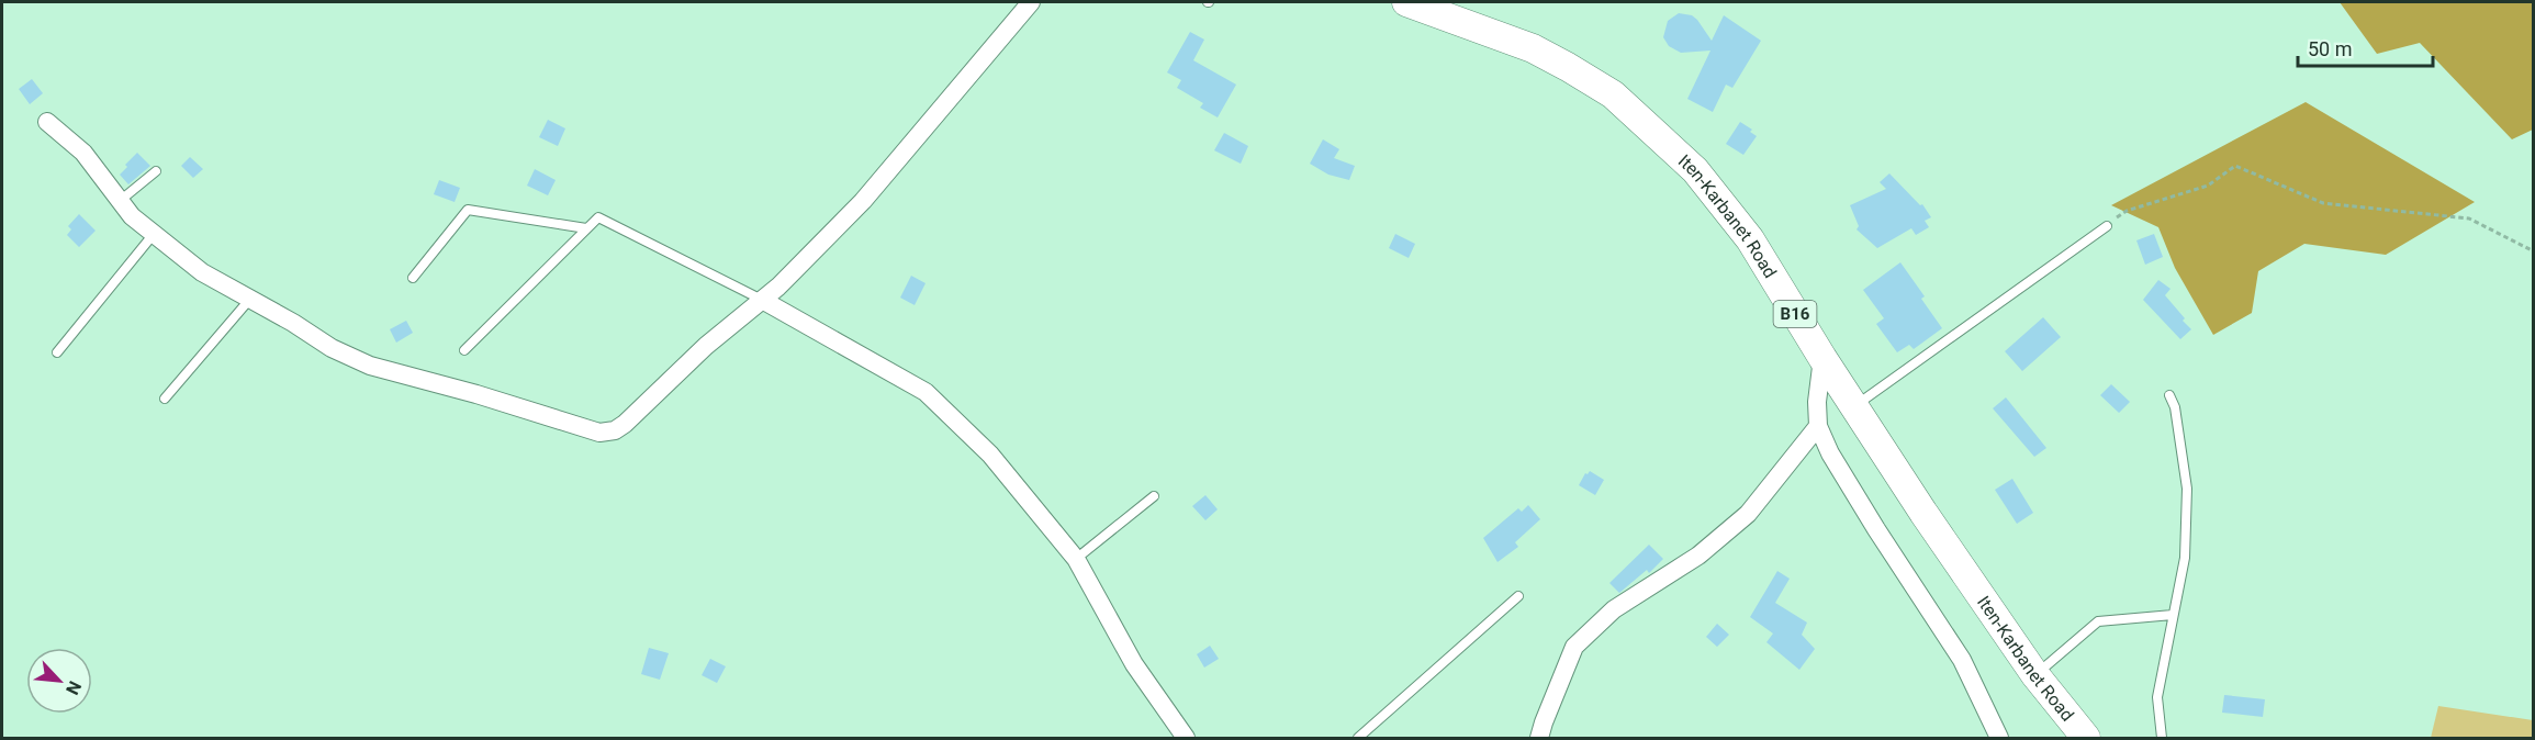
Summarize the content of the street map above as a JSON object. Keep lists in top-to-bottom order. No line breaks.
{"streets":{"main road":["Iten-Karbanet Road","B16"]},"scale_bar":"50 m","north":"bottom right"}
